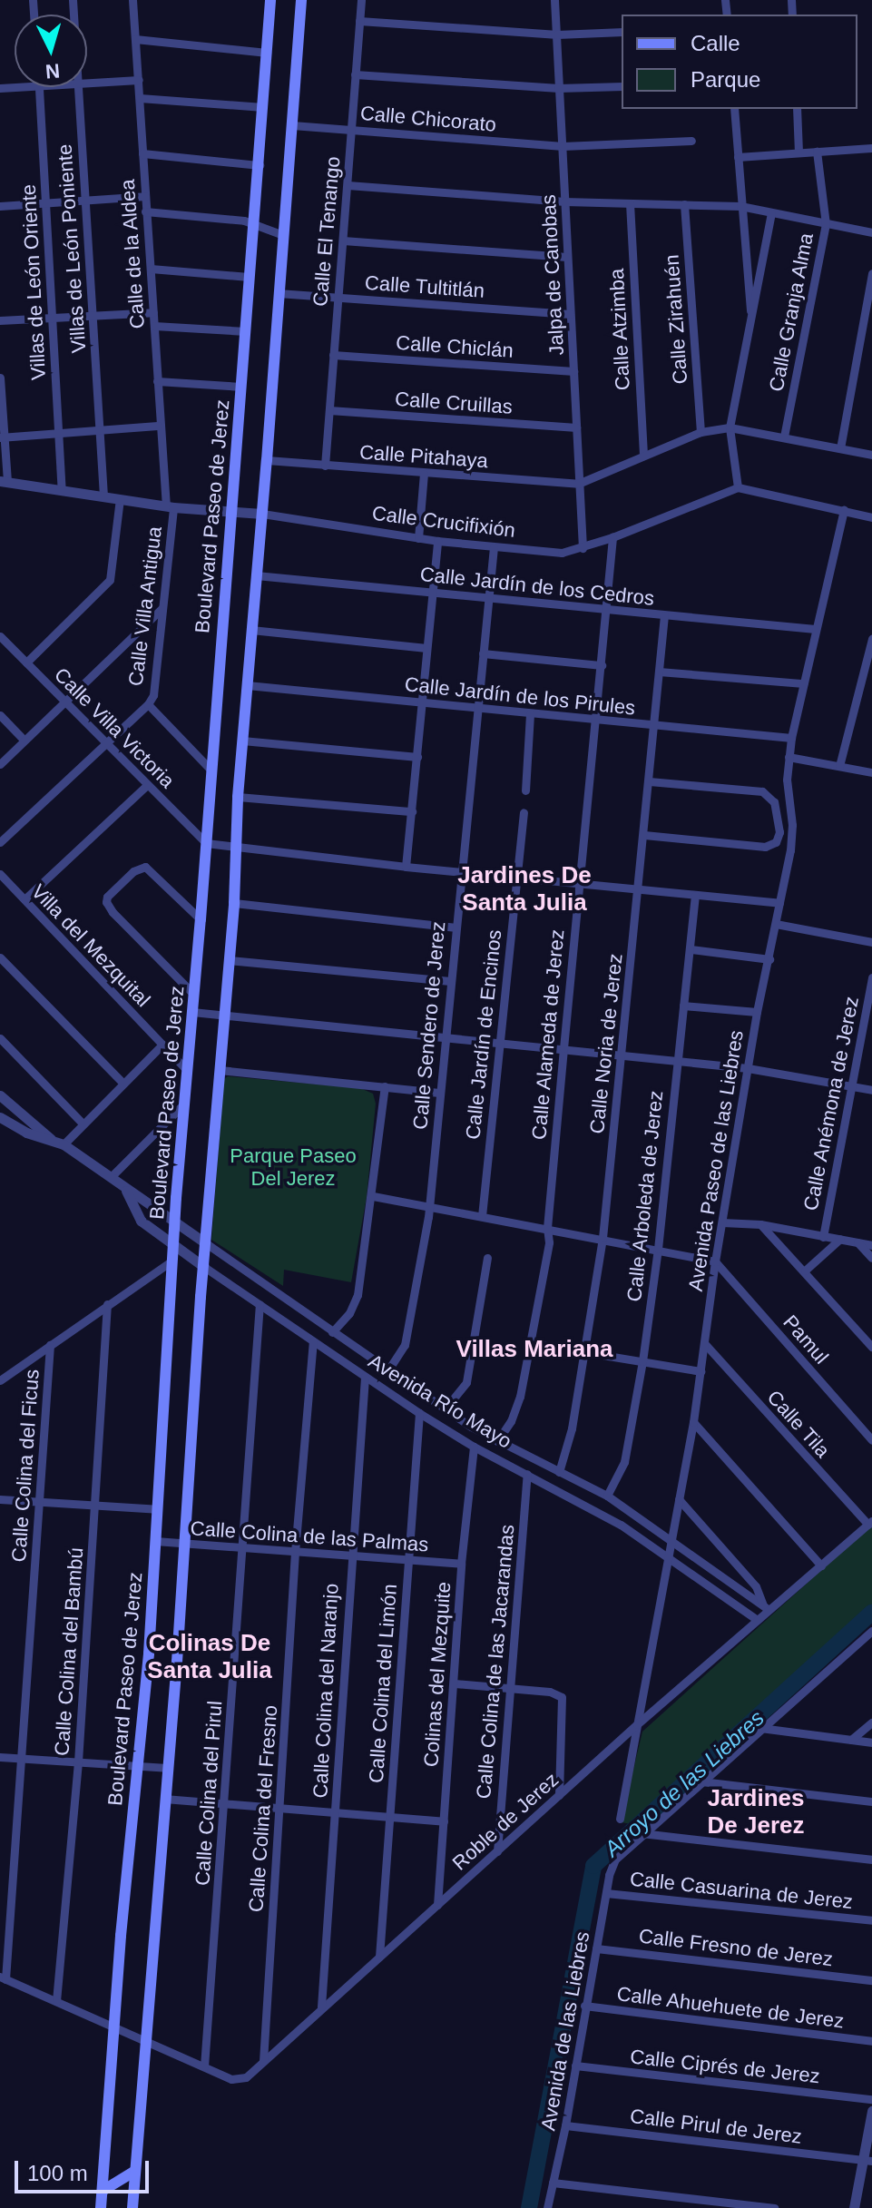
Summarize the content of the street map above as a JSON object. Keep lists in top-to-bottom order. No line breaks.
{"streets":{"main road":["Boulevard Paseo de Jerez"],"street":["Calle Chicorato","Calle El Tenango","Villas de León Poniente","Calle de la Aldea","Jalpa de Canobas","Villas de León Oriente","Calle Tultitlán","Calle Granja Alma","Calle Zirahuén","Calle Atzimba","Calle Chiclán","Calle Cruillas","Calle Pitahaya","Calle Crucifixión","Calle Jardín de los Cedros","Calle Villa Antigua","Calle Jardín de los Pirules","Calle Villa Victoria","Villa del Mezquital","Calle Sendero de Jerez","Calle Jardín de Encinos","Calle Alameda de Jerez","Calle Noria de Jerez","Calle Anémona de Jerez","Avenida Paseo de las Liebres","Calle Arboleda de Jerez","Pamul","Avenida Río Mayo","Calle Tila","Calle Colina del Ficus","Calle Colina de las Palmas","Calle Colina del Bambú","Calle Colina de las Jacarandas","Colinas del Mezquite","Calle Colina del Limón","Calle Colina del Naranjo","Calle Colina del Pirul","Calle Colina del Fresno","Roble de Jerez","Calle Casuarina de Jerez","Calle Fresno de Jerez","Calle Ahuehuete de Jerez","Avenida de las Liebres","Calle Ciprés de Jerez","Calle Pirul de Jerez"]},"crossings":[["Calle Chicorato","Calle El Tenango"],["Calle Chicorato","Jalpa de Canobas"],["Calle El Tenango","Calle Tultitlán"],["Calle El Tenango","Calle Chiclán"],["Calle El Tenango","Calle Cruillas"],["Calle El Tenango","Calle Pitahaya"],["Villas de León Poniente","Calle Crucifixión"],["Calle de la Aldea","Calle Crucifixión"],["Calle de la Aldea","Calle Villa Antigua"],["Jalpa de Canobas","Calle Tultitlán"],["Jalpa de Canobas","Calle Chiclán"],["Jalpa de Canobas","Calle Cruillas"],["Jalpa de Canobas","Calle Pitahaya"],["Jalpa de Canobas","Calle Crucifixión"],["Villas de León Oriente","Calle Crucifixión"],["Boulevard Paseo de Jerez","Calle Crucifixión"],["Boulevard Paseo de Jerez","Calle Villa Antigua"],["Boulevard Paseo de Jerez","Calle Villa Victoria"],["Boulevard Paseo de Jerez","Villa del Mezquital"],["Boulevard Paseo de Jerez","Avenida Río Mayo"],["Boulevard Paseo de Jerez","Calle Colina de las Palmas"],["Boulevard Paseo de Jerez","Roble de Jerez"],["Calle Crucifixión","Calle Villa Antigua"],["Calle Crucifixión","Calle Sendero de Jerez"],["Calle Crucifixión","Calle Alameda de Jerez"],["Calle Jardín de los Cedros","Calle Sendero de Jerez"],["Calle Jardín de los Cedros","Calle Alameda de Jerez"],["Calle Jardín de los Cedros","Calle Noria de Jerez"],["Calle Jardín de los Cedros","Avenida Paseo de las Liebres"],["Calle Jardín de los Pirules","Calle Sendero de Jerez"],["Calle Jardín de los Pirules","Calle Alameda de Jerez"],["Calle Jardín de los Pirules","Calle Noria de Jerez"],["Calle Jardín de los Pirules","Avenida Paseo de las Liebres"],["Calle Sendero de Jerez","Avenida Río Mayo"],["Calle Alameda de Jerez","Avenida Río Mayo"],["Calle Noria de Jerez","Avenida Río Mayo"],["Avenida Paseo de las Liebres","Pamul"],["Avenida Paseo de las Liebres","Avenida Río Mayo"],["Avenida Paseo de las Liebres","Calle Tila"],["Avenida Paseo de las Liebres","Roble de Jerez"],["Calle Arboleda de Jerez","Avenida Río Mayo"],["Avenida Río Mayo","Calle Colina de las Jacarandas"],["Avenida Río Mayo","Colinas del Mezquite"],["Avenida Río Mayo","Calle Colina del Limón"],["Avenida Río Mayo","Calle Colina del Naranjo"],["Avenida Río Mayo","Calle Colina del Pirul"],["Avenida Río Mayo","Calle Colina del Fresno"],["Avenida Río Mayo","Roble de Jerez"],["Calle Tila","Roble de Jerez"],["Calle Colina del Ficus","Roble de Jerez"],["Calle Colina de las Palmas","Colinas del Mezquite"],["Calle Colina de las Palmas","Calle Colina del Limón"],["Calle Colina de las Palmas","Calle Colina del Naranjo"],["Calle Colina de las Palmas","Calle Colina del Pirul"],["Calle Colina de las Palmas","Calle Colina del Fresno"],["Calle Colina del Bambú","Roble de Jerez"],["Calle Colina de las Jacarandas","Roble de Jerez"],["Colinas del Mezquite","Roble de Jerez"],["Calle Colina del Limón","Roble de Jerez"],["Calle Colina del Naranjo","Roble de Jerez"],["Calle Colina del Pirul","Roble de Jerez"],["Calle Colina del Fresno","Roble de Jerez"],["Calle Casuarina de Jerez","Avenida de las Liebres"],["Calle Fresno de Jerez","Avenida de las Liebres"],["Calle Ahuehuete de Jerez","Avenida de las Liebres"],["Avenida de las Liebres","Calle Ciprés de Jerez"],["Avenida de las Liebres","Calle Pirul de Jerez"]],"districts":["Jardines De Santa Julia","Villas Mariana","Colinas De Santa Julia","Jardines De Jerez"],"water":["Arroyo de las Liebres"],"parks":["Parque Paseo Del Jerez"],"legend":["Calle","Parque"],"scale_bar":"100 m","north":"bottom"}
